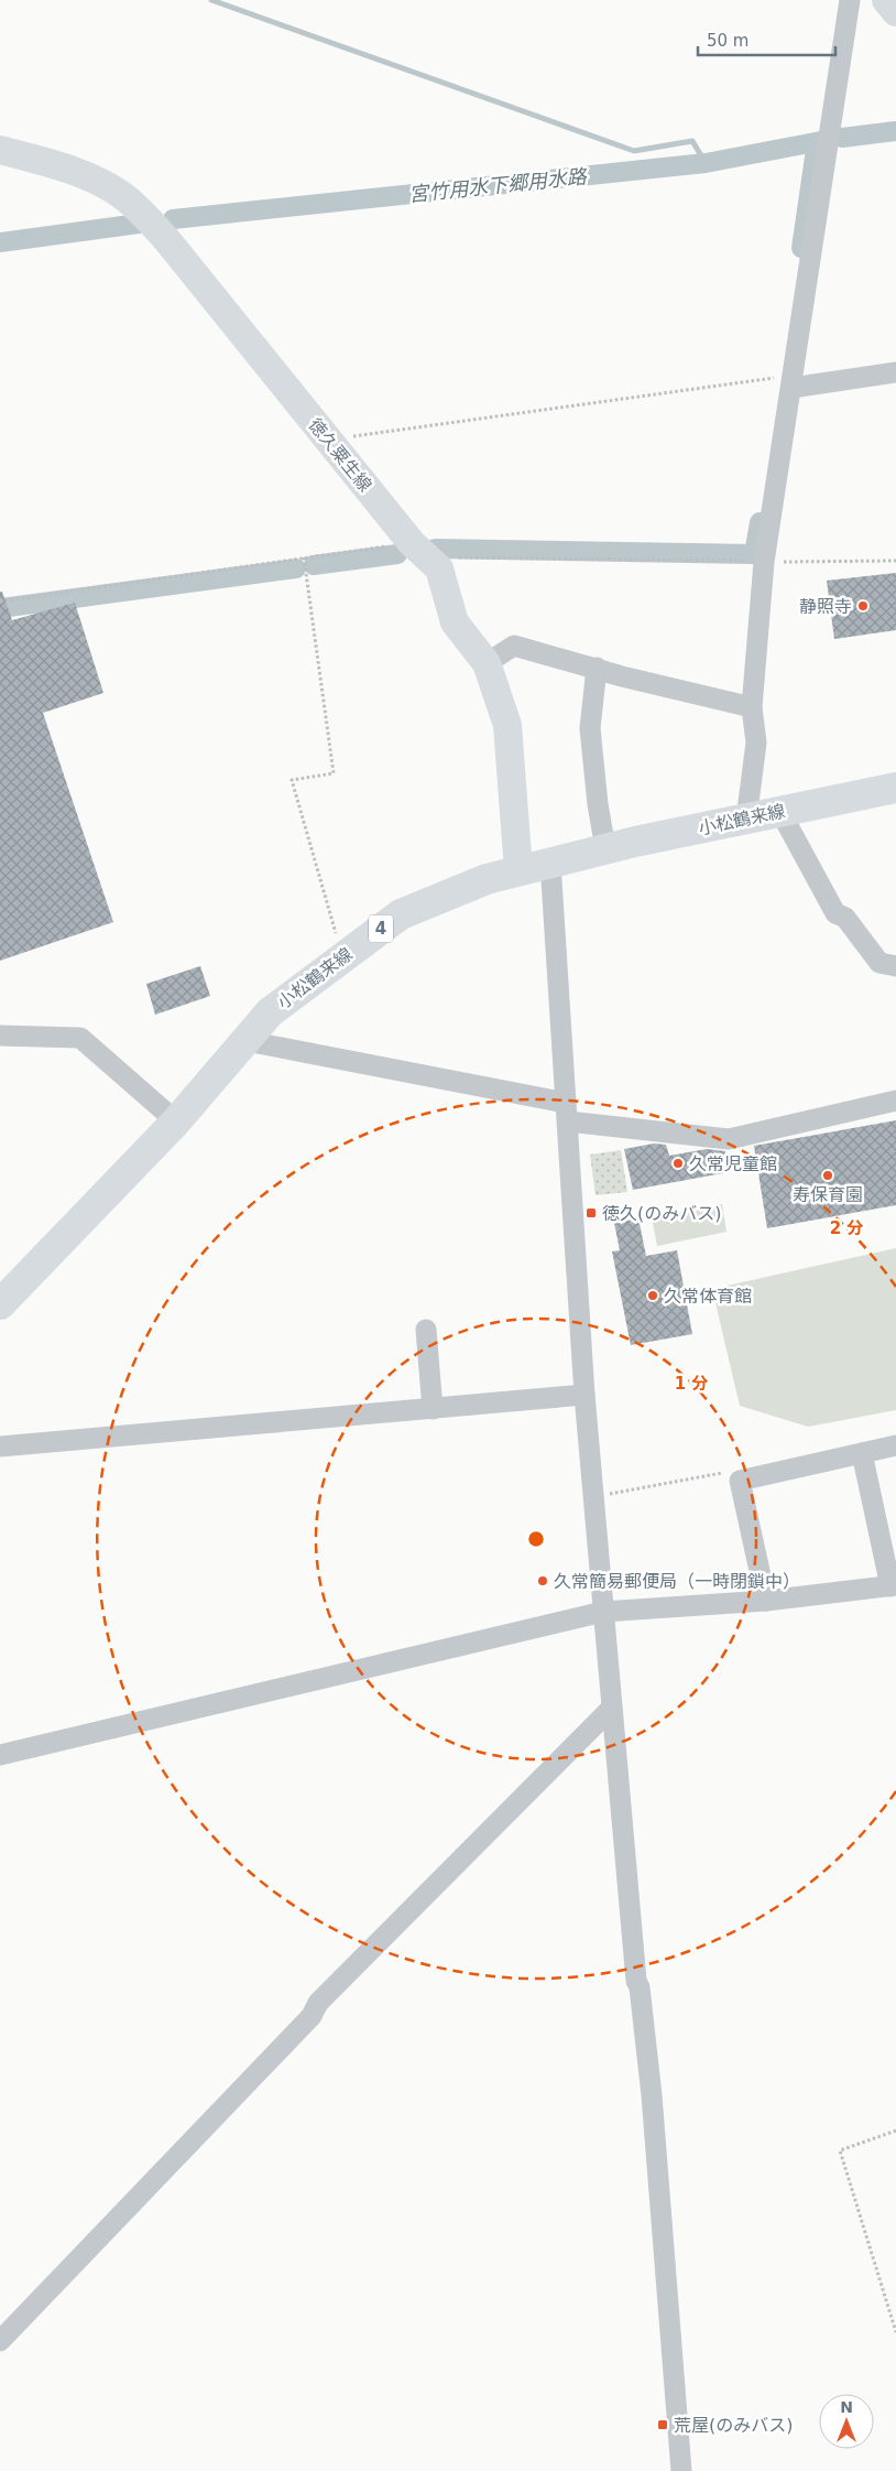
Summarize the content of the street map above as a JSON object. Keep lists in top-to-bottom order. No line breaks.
{"streets":{"main road":["徳久粟生線","小松鶴来線","4"]},"crossings":[["徳久粟生線","小松鶴来線"]],"water":["宮竹用水下郷用水路"],"places":{"other":["静照寺","久常児童館","寿保育園","久常体育館","久常簡易郵便局（一時閉鎖中）"],"transit":["徳久(のみバス)","荒屋(のみバス)"]},"scale_bar":"50 m","north":"top","rings":["2 分","1 分"]}
